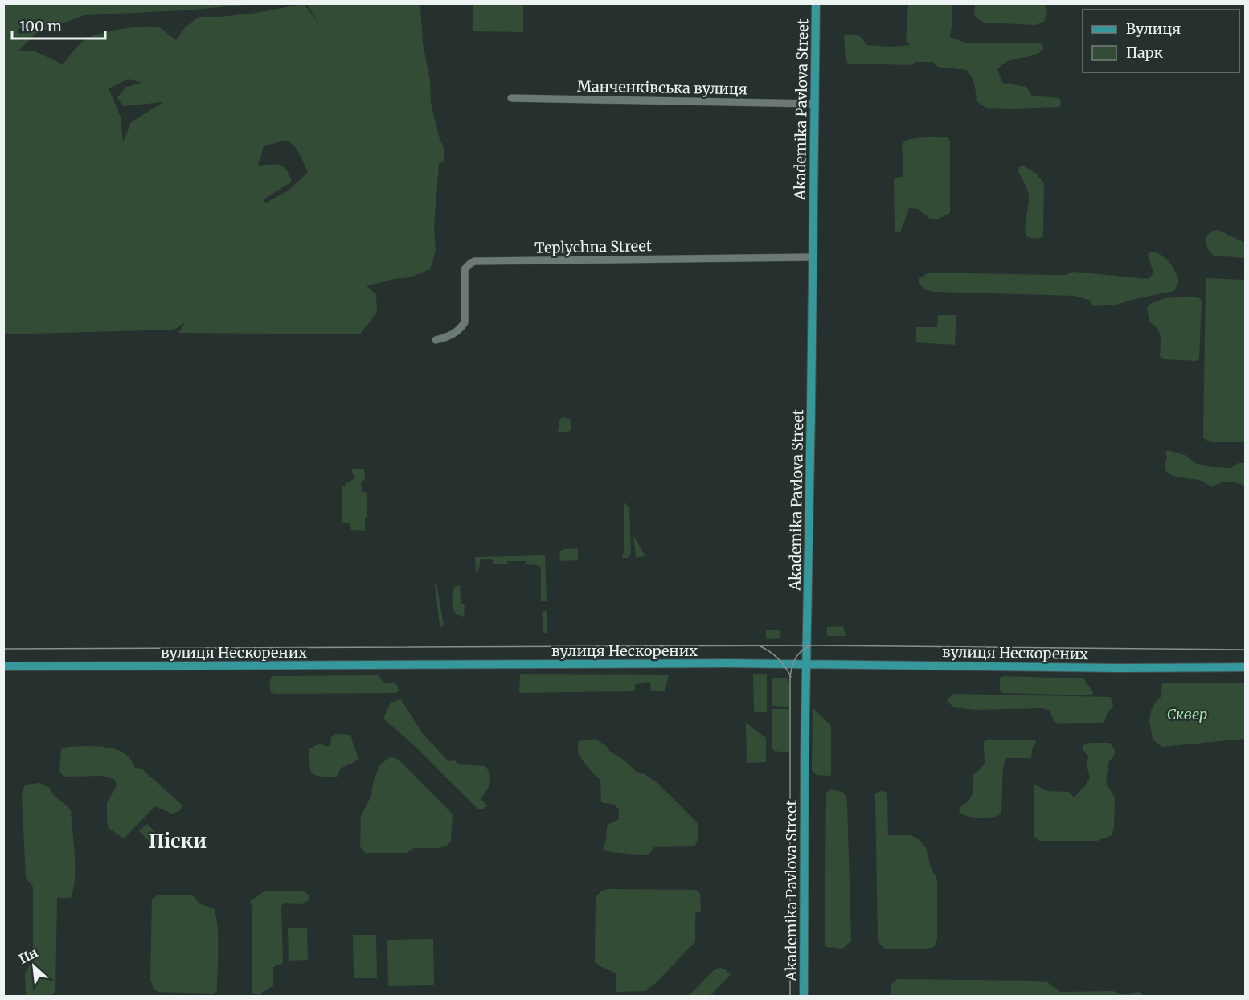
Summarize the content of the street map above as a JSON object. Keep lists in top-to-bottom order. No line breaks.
{"streets":{"main road":["Akademika Pavlova Street","вулиця Нескорених"],"street":["Манченківська вулиця","Teplychna Street"]},"crossings":[["Манченківська вулиця","Akademika Pavlova Street"],["Akademika Pavlova Street","Teplychna Street"],["Akademika Pavlova Street","вулиця Нескорених"]],"districts":["Піски"],"parks":["Сквер"],"legend":["Вулиця","Парк"],"scale_bar":"100 m","north":"top left"}
